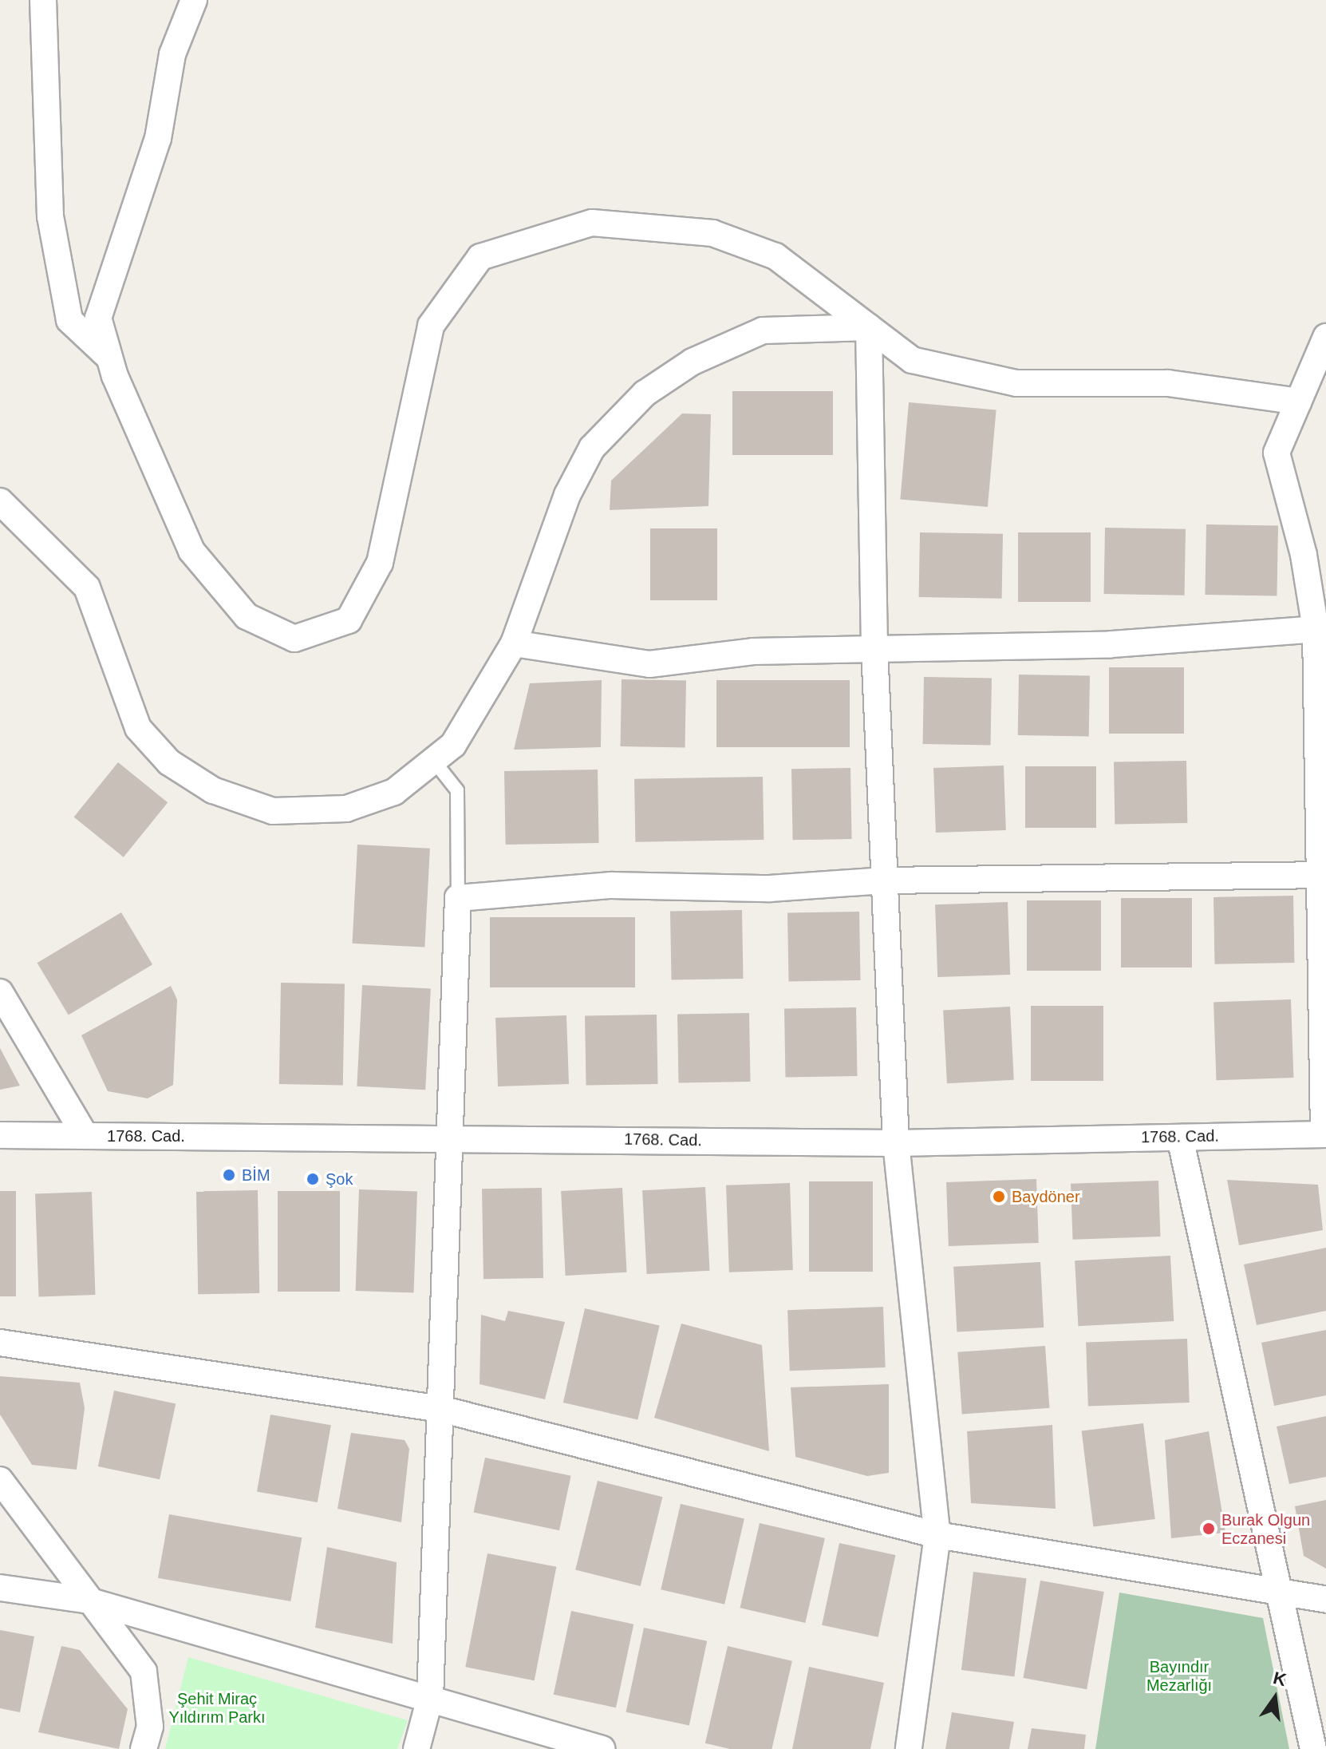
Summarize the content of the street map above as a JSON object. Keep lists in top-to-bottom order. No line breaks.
{"streets":{"street":["1768. Cad."]},"parks":["Bayındır Mezarlığı","Şehit Miraç Yıldırım Parkı"],"places":["BİM","Şok","Baydöner","Burak Olgun Eczanesi"],"north":"top"}
